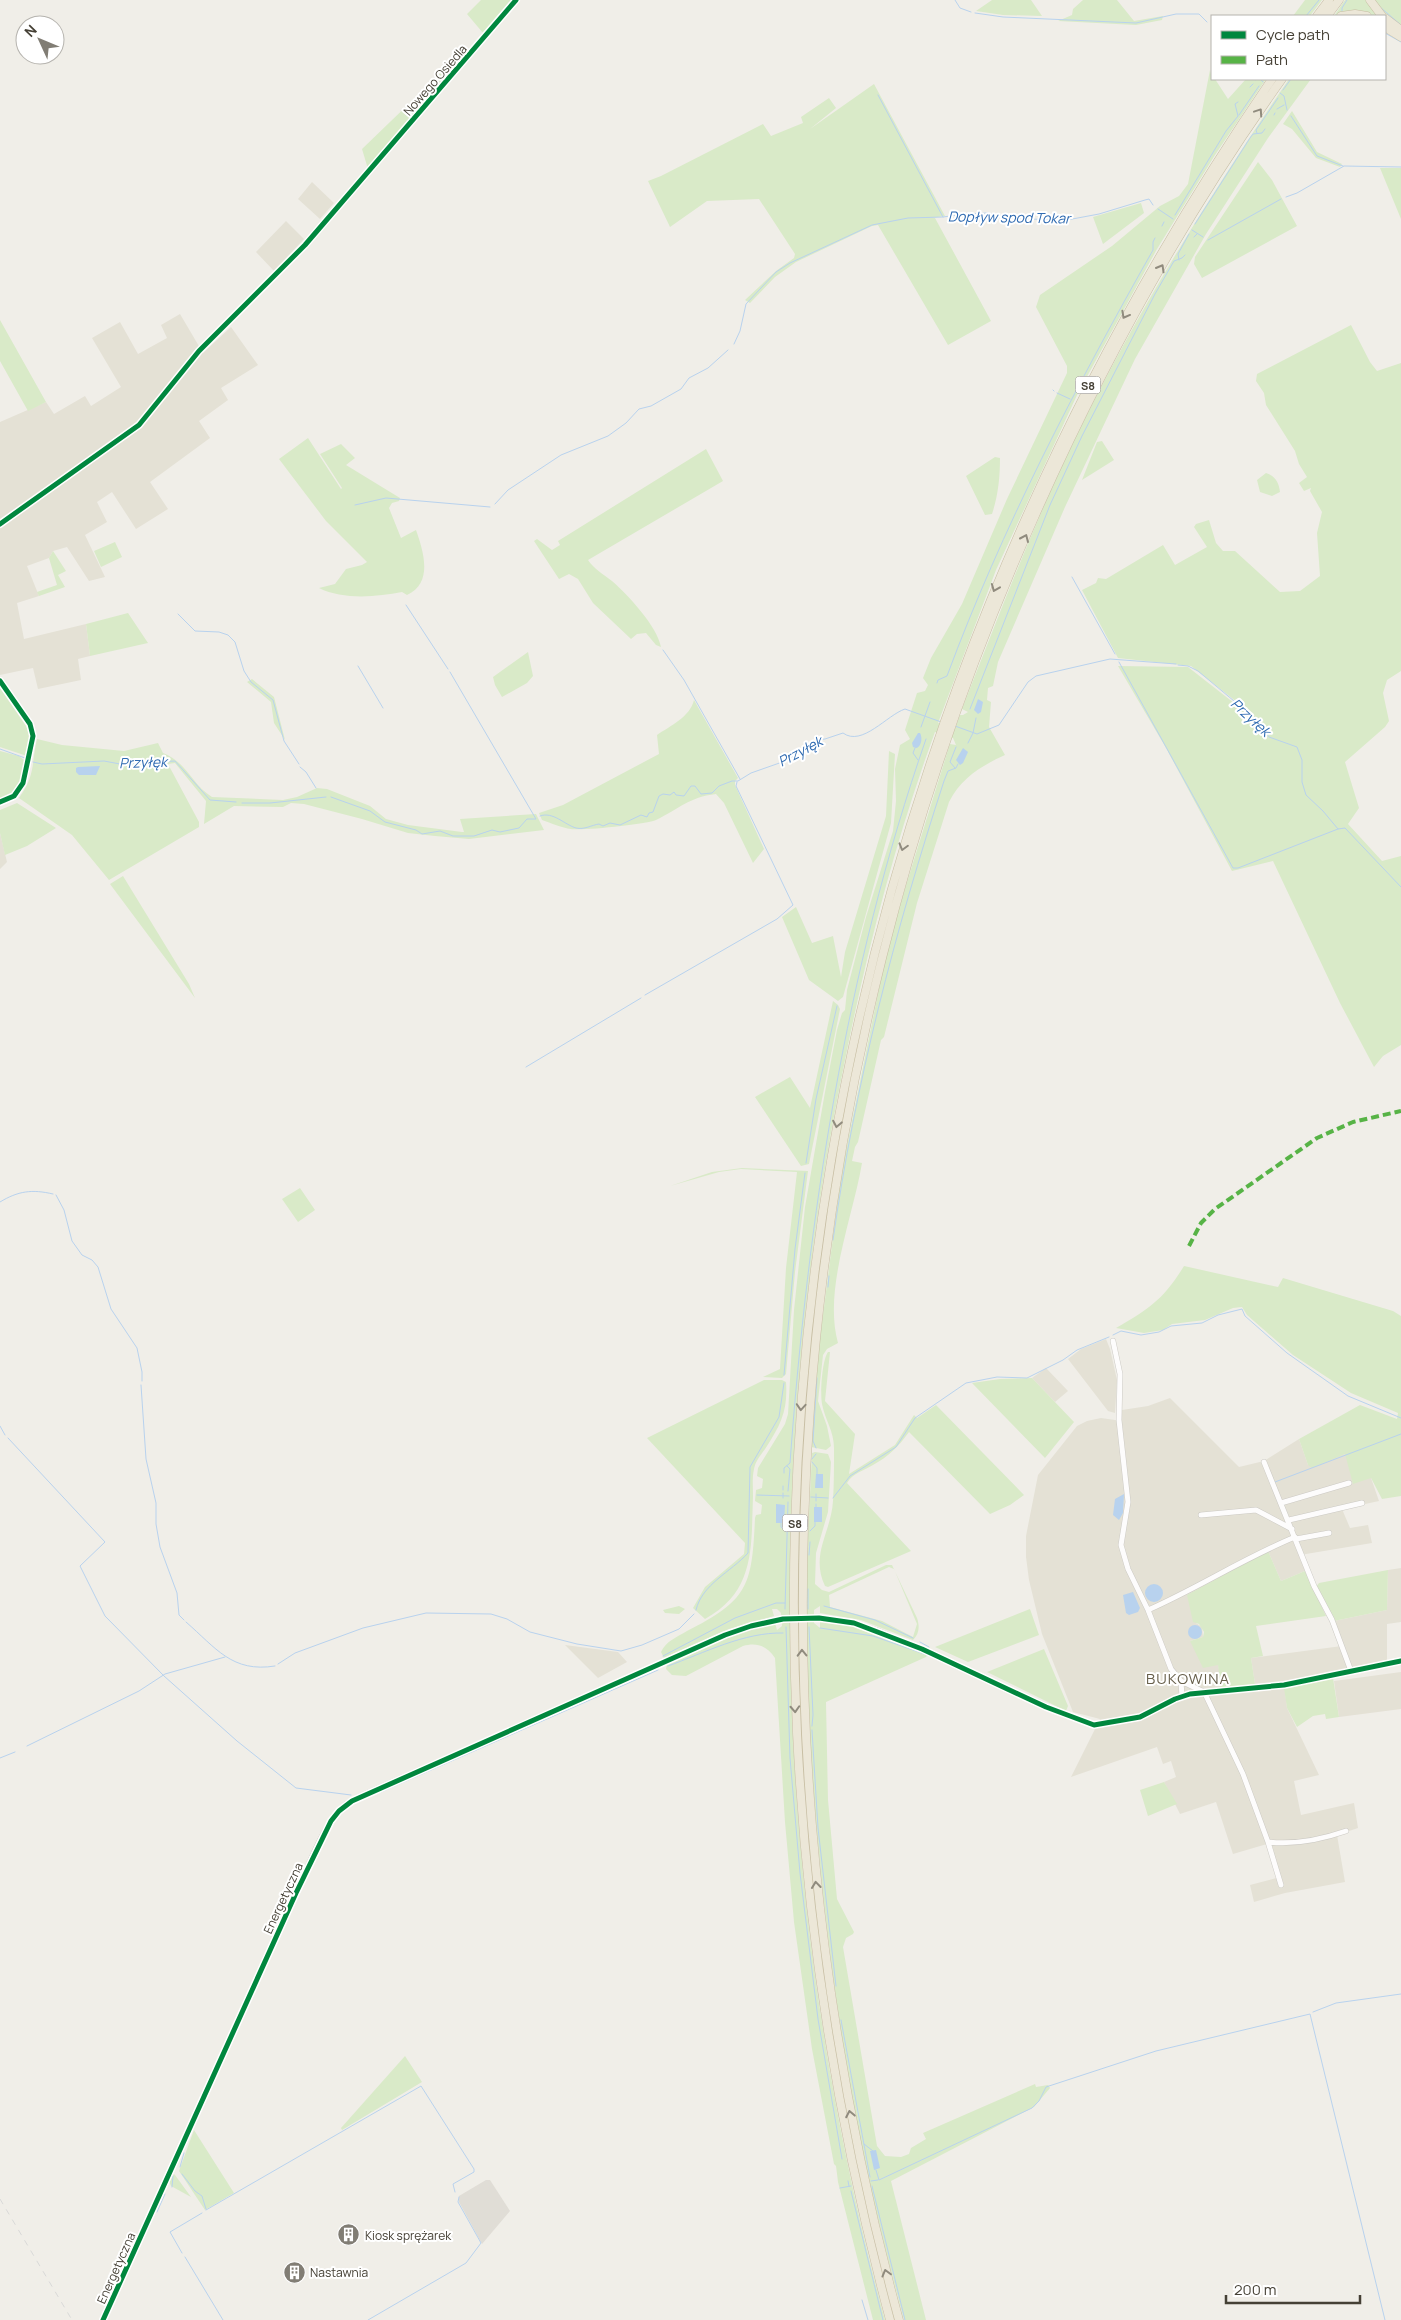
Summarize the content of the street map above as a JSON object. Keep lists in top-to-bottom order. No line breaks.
{"streets":{"highway":["S8"],"street":["Nowego Osiedla","Energetyczna"]},"districts":["BUKOWINA"],"water":["Dopływ spod Tokar","Przyłęk"],"places":{"building":["Kiosk sprężarek","Nastawnia"]},"legend":["Cycle path","Path"],"scale_bar":"200 m","north":"top left"}
